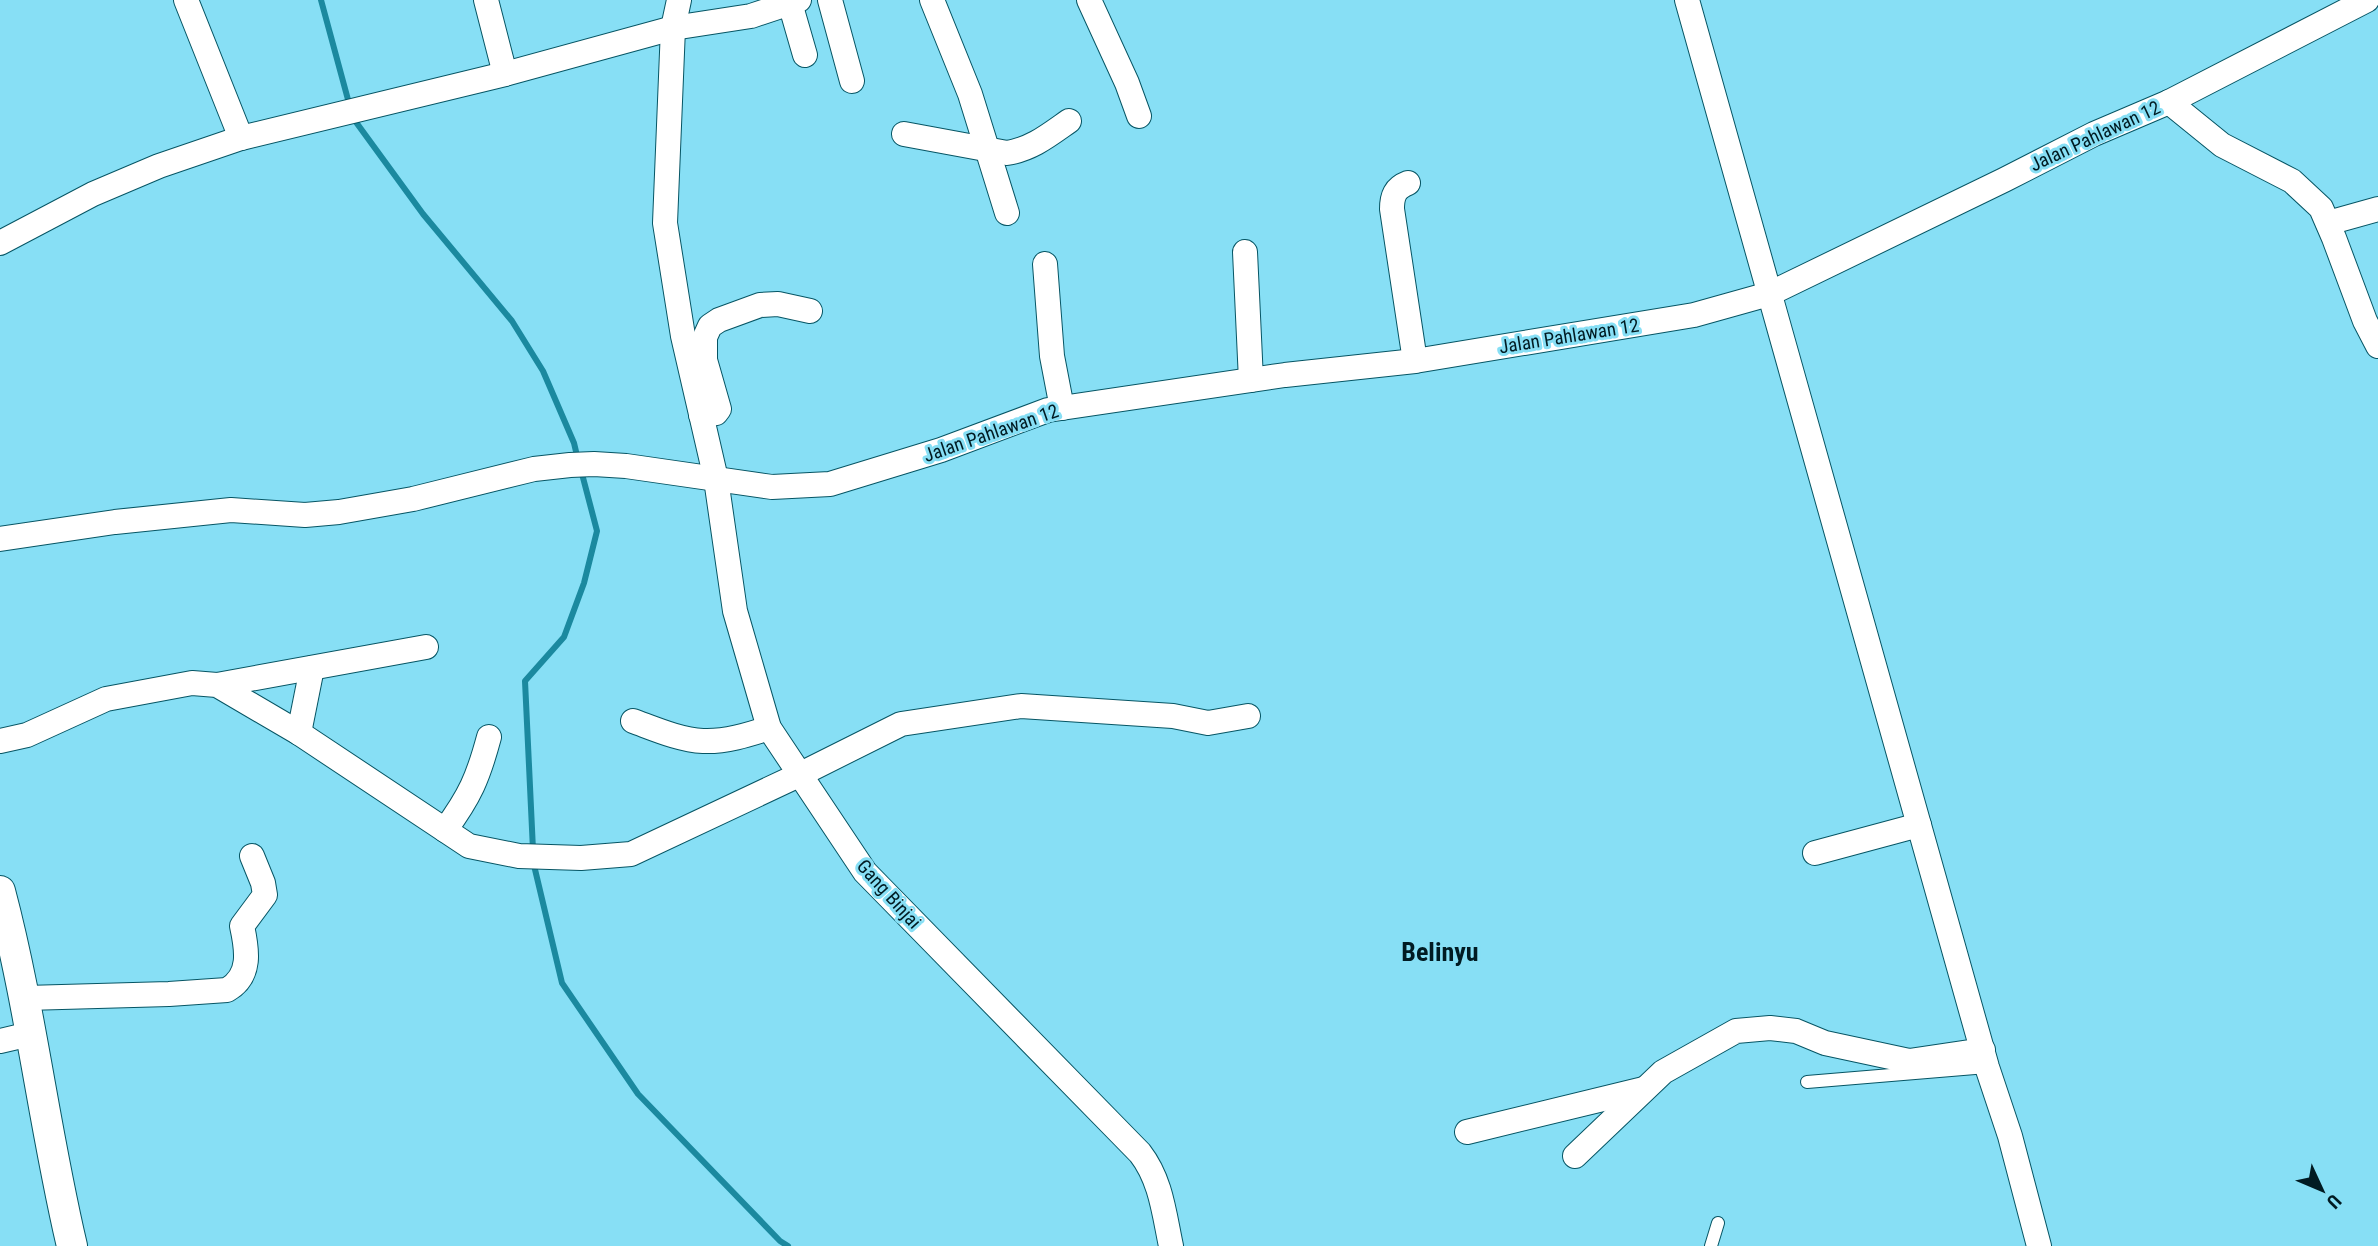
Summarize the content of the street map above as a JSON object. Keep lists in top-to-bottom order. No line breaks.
{"streets":{"street":["Jalan Pahlawan 12","Gang Binjai"]},"crossings":[["Jalan Pahlawan 12","Gang Binjai"]],"districts":["Belinyu"],"north":"bottom right"}
